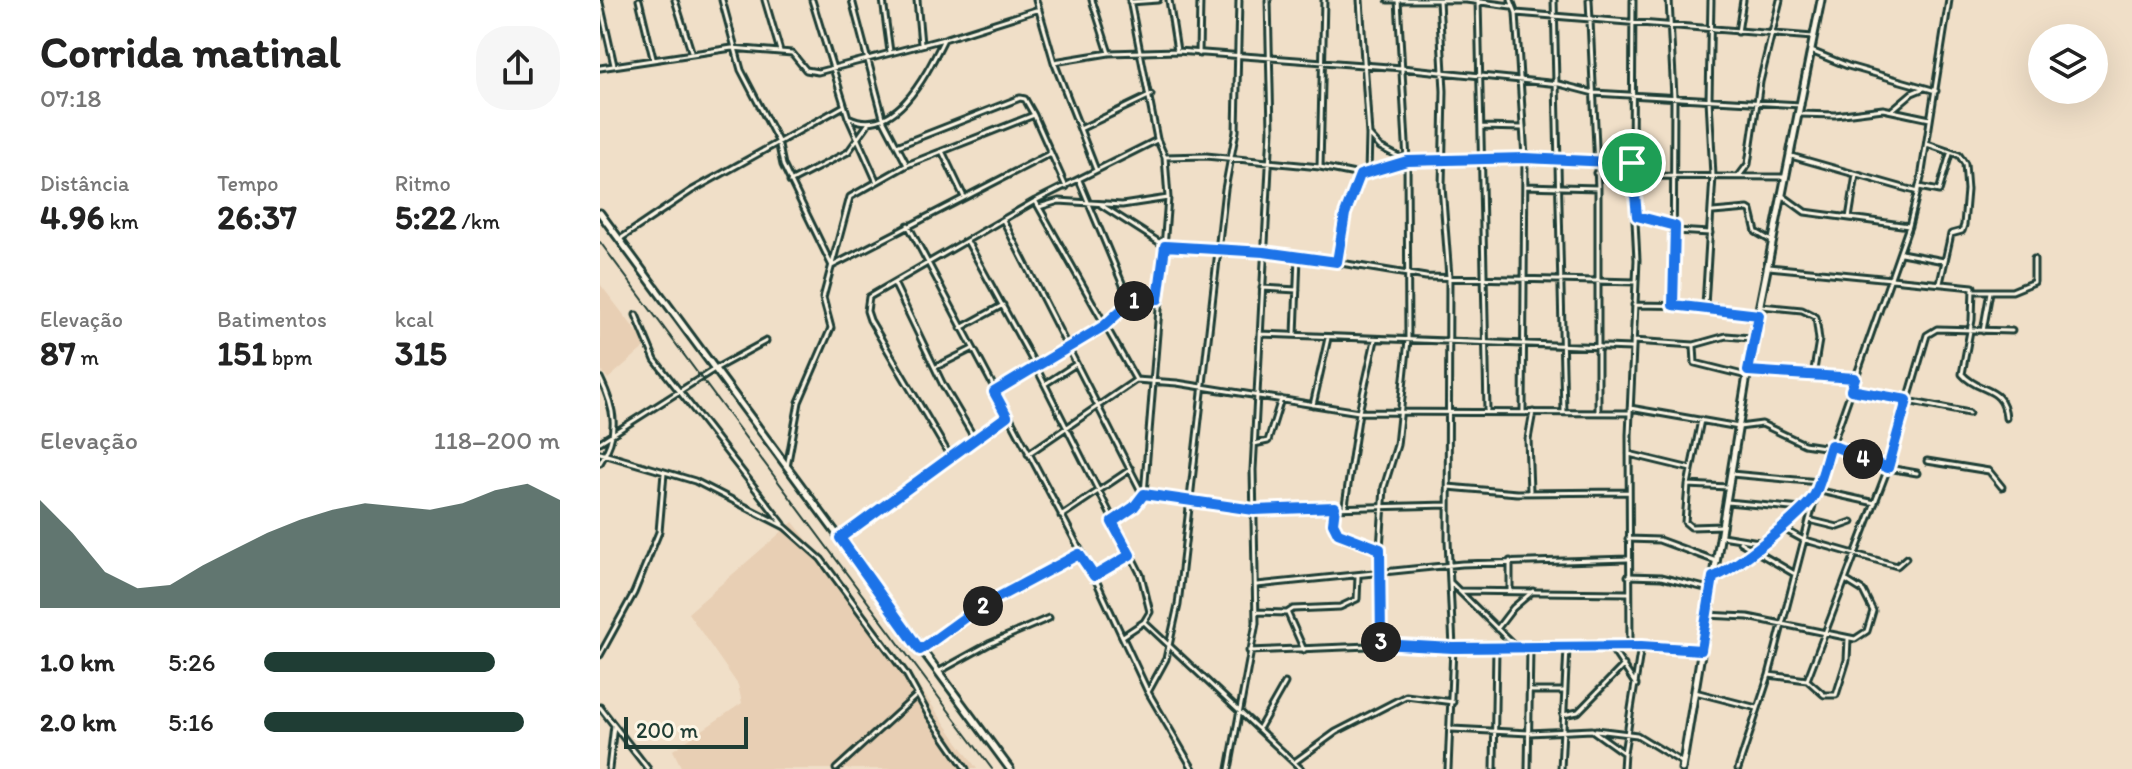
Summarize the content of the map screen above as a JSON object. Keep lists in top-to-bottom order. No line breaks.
{"scale_bar":"200 m","page":{"heading":["Corrida matinal","07:18"],"stats":[["Distância","4.96 km"],["Tempo","26:37"],["Ritmo","5:22 /km"],["Elevação","87 m"],["Batimentos","151 bpm"],["kcal","315"]],"pins":["1","4","2","3"],"chart":["Elevação","118–200 m"],"list":[{"name":"1.0 km","note":"5:26"},{"name":"2.0 km","note":"5:16"}],"scale":"200 m"}}
